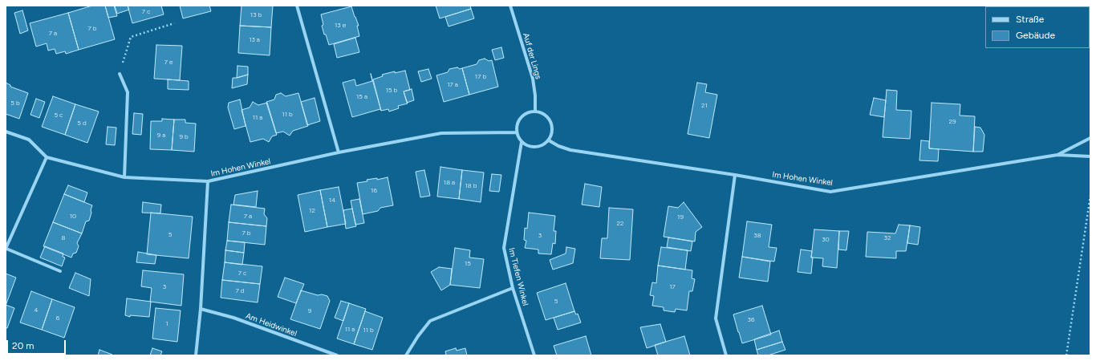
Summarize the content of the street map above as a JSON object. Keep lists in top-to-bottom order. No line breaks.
{"streets":{"street":["Auf der Lings","Im Hohen Winkel","Im Tiefen Winkel","Am Heidwinkel"]},"crossings":[["Auf der Lings","Im Hohen Winkel"],["Auf der Lings","Im Tiefen Winkel"],["Im Hohen Winkel","Im Tiefen Winkel"]],"house_numbers":["7 c","13 b","13 e","7 b","7 a","13 a","7 e","17 b","17 a","15 b","15 a","5 b","21","11 b","5 c","11 a","29","5 d","9 a","9 b","18 a","18 b","16","14","12","10","7 a","19","22","7 b","5","3","38","8","32","30","15","7 c","3","17","7 d","5","4","9","6","36","1","11 a","11 b"],"legend":["Straße","Gebäude"],"scale_bar":"20 m"}
